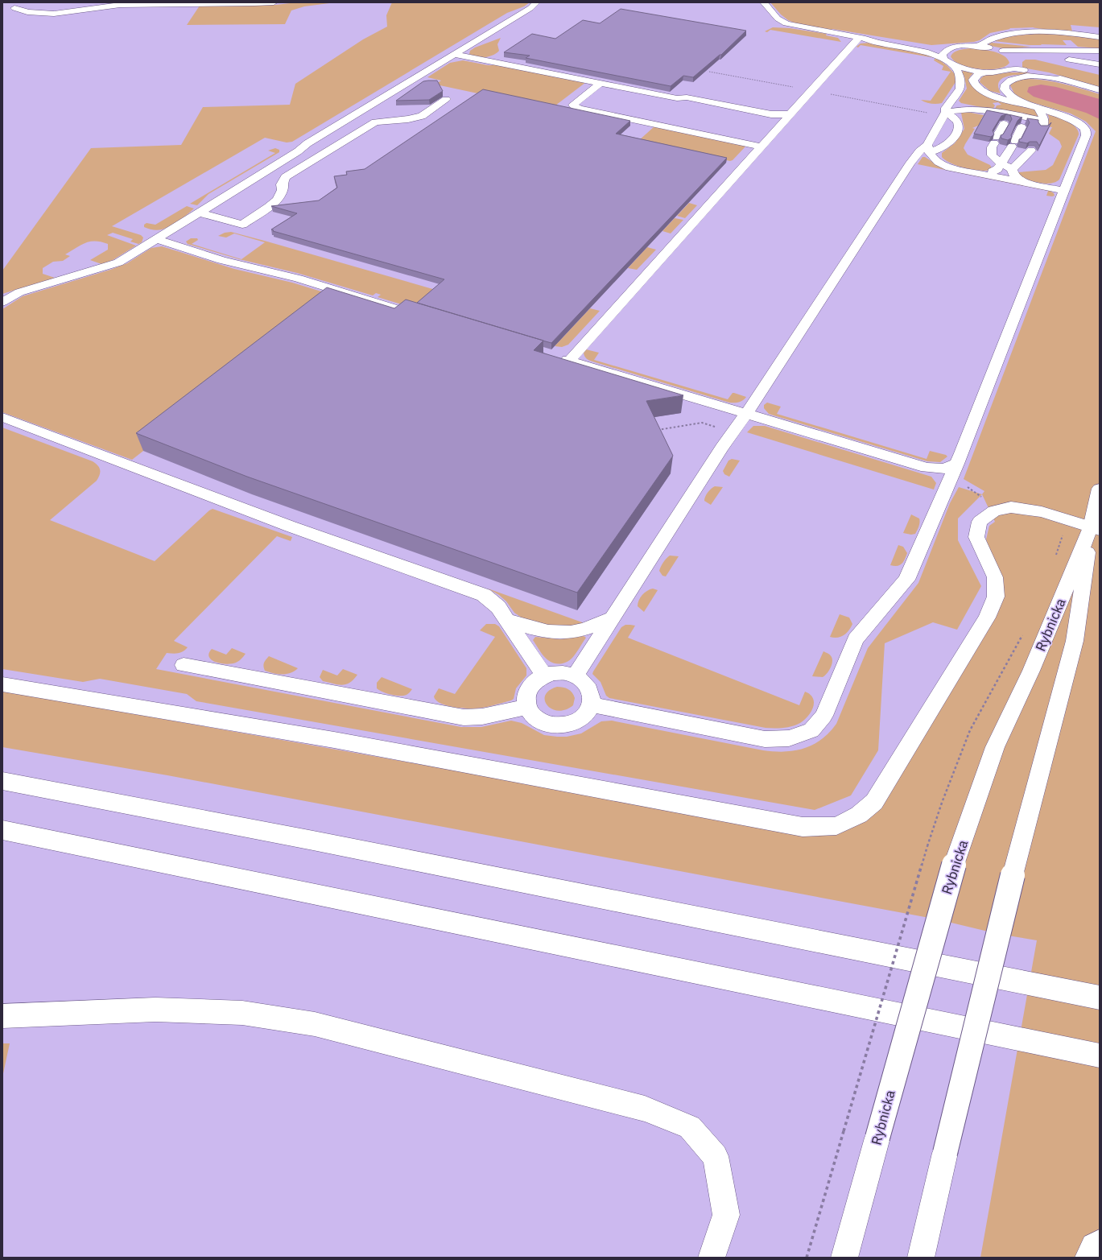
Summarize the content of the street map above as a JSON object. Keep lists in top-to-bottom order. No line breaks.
{"streets":{"main road":["Rybnicka"]}}
